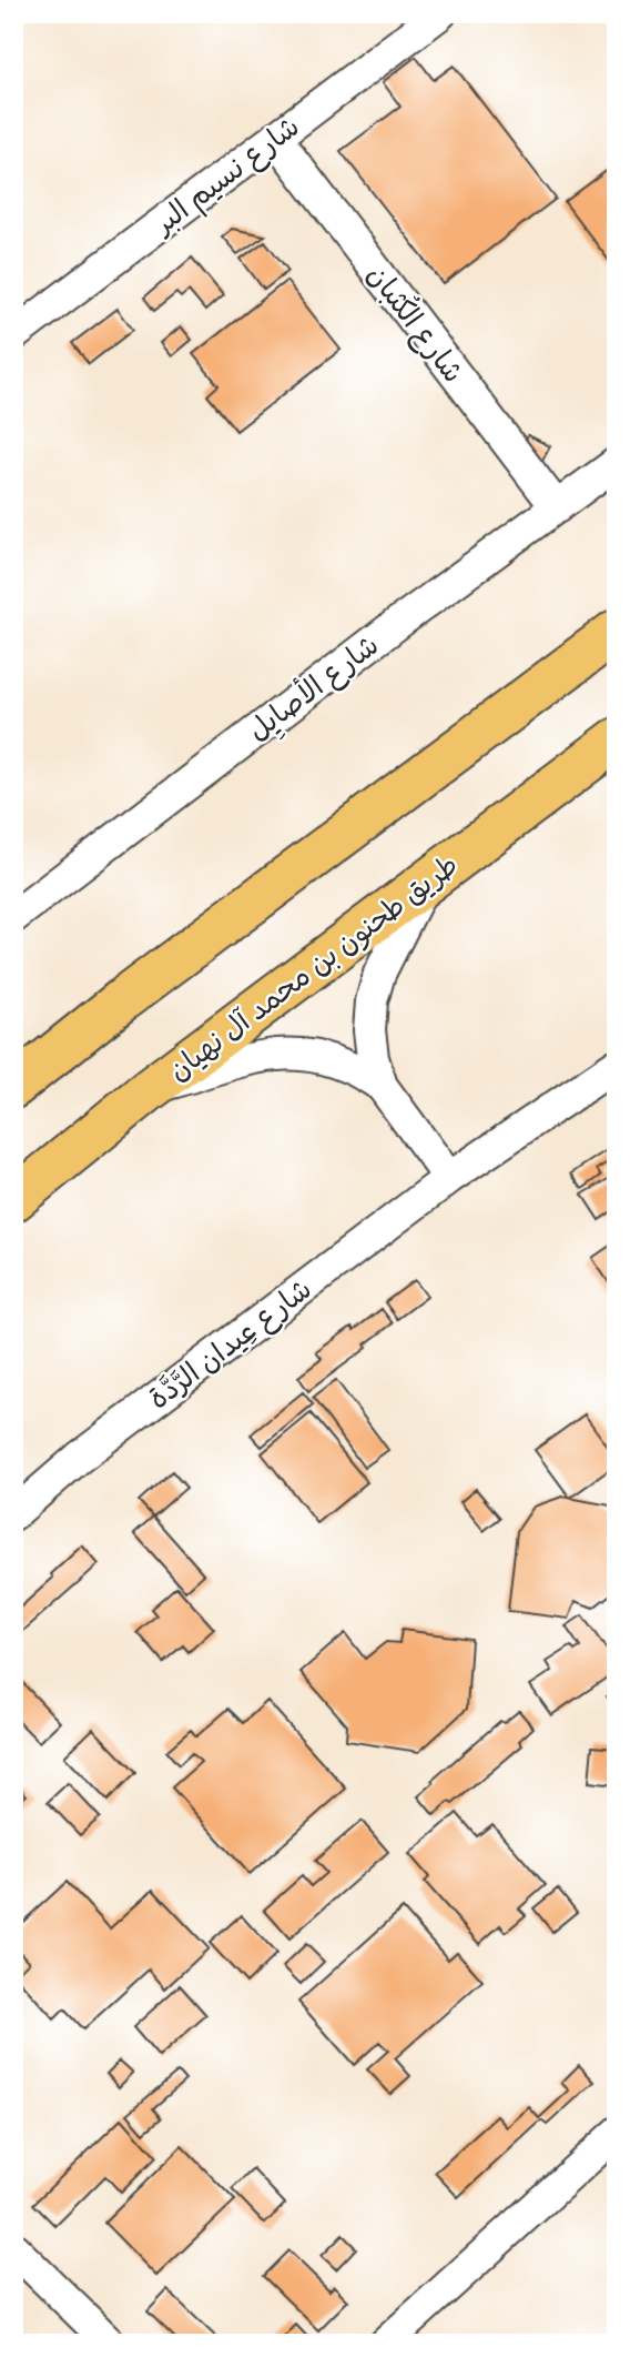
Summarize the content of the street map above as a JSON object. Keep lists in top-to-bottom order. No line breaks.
{"streets":{"main road":["طريق طحنون بن محمد آل نهيان"],"street":["شارع نسيم البر","شارع الكُثبان","شارع الأصايِل","شارع عِيدان الرَّدَّة"]},"crossings":[["شارع نسيم البر","شارع الكُثبان"],["شارع الكُثبان","شارع الأصايِل"]]}
